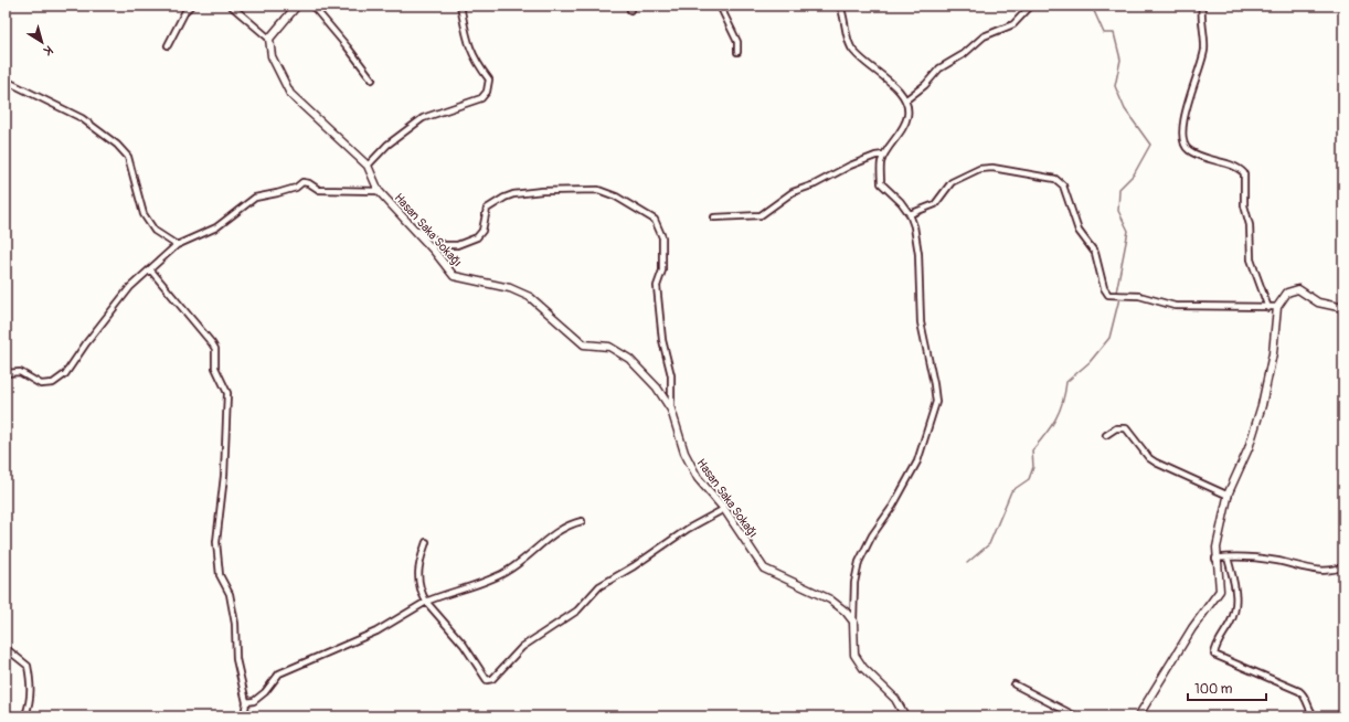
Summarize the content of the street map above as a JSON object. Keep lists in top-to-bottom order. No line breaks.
{"streets":{"street":["Hasan Saka Sokağı"]},"scale_bar":"100 m","north":"bottom right"}
